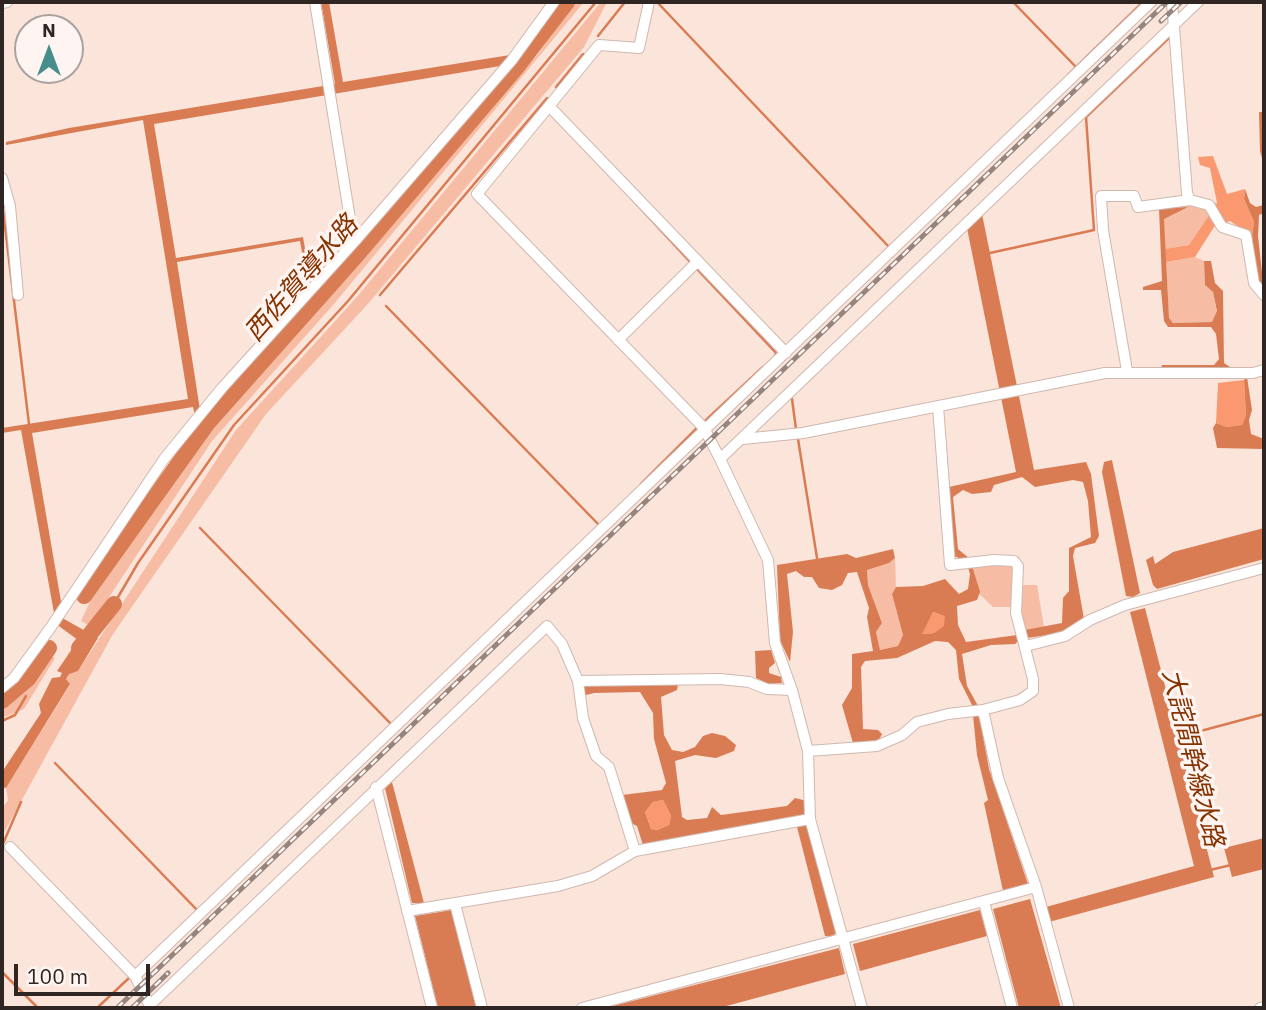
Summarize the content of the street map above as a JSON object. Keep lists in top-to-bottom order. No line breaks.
{"water":["西佐賀導水路","大詫間幹線水路"],"scale_bar":"100 m","north":"top"}
